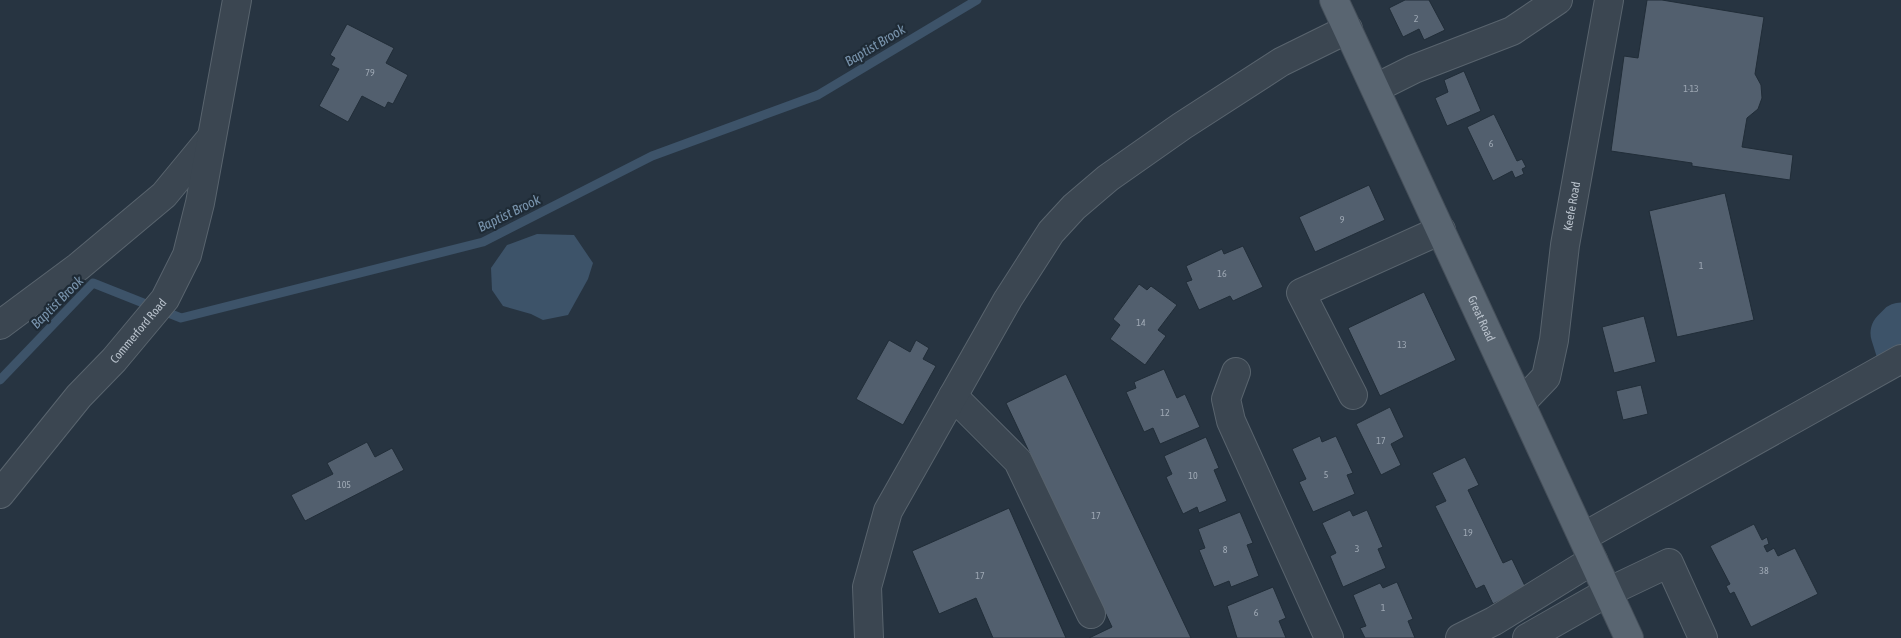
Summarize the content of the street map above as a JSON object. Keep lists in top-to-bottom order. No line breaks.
{"streets":{"main road":["Great Road"],"street":["Keefe Road","Commerford Road"]},"crossings":[["Keefe Road","Great Road"]],"water":["Baptist Brook"],"house_numbers":["2","79","1-13","6","9","1","16","14","13","12","17","5","10","105","17","19","3","8","38","17","1","6"]}
